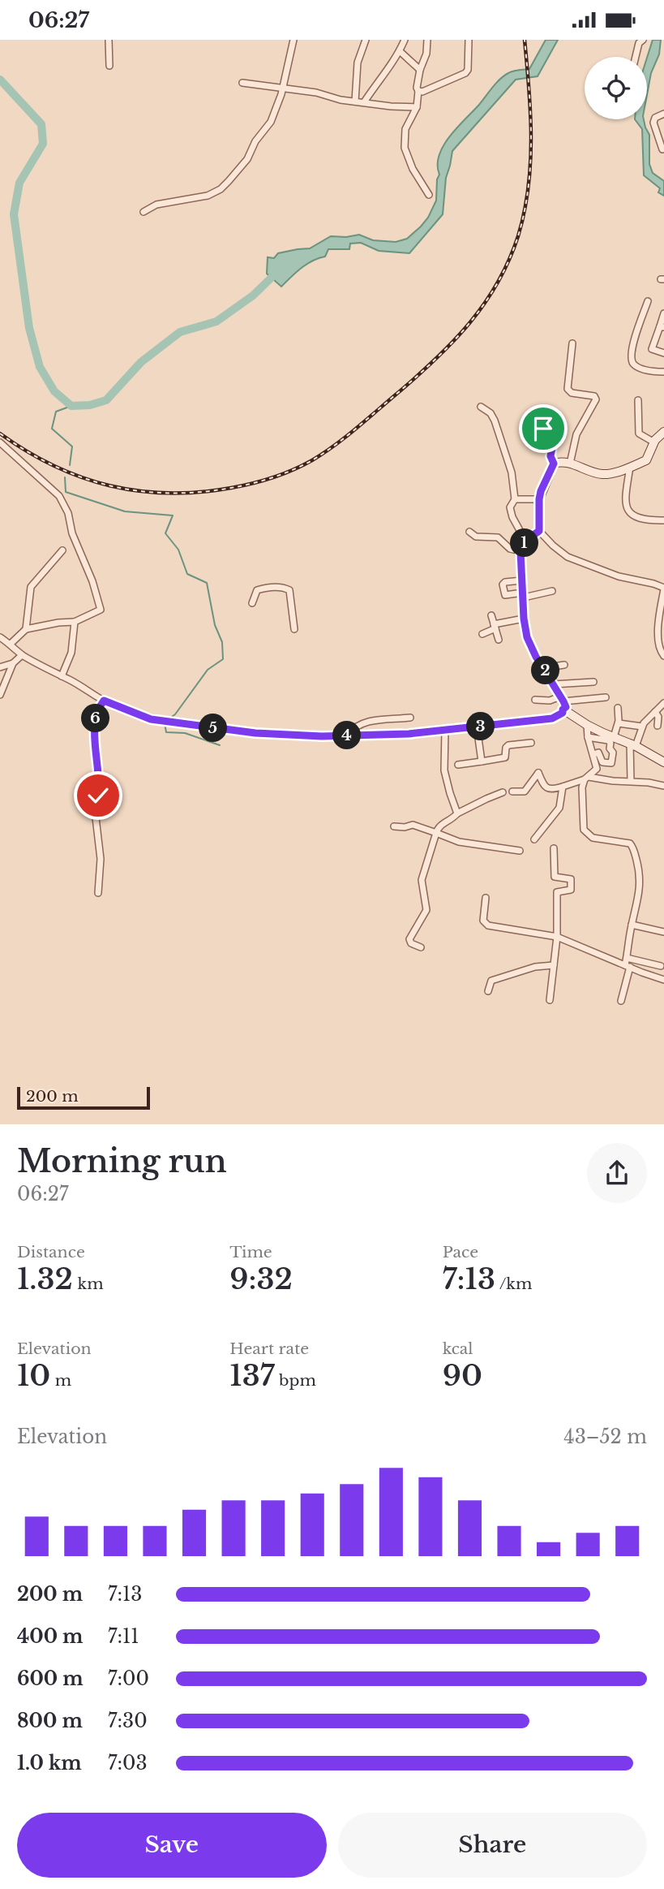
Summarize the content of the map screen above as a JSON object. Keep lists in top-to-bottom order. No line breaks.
{"scale_bar":"200 m","page":{"status":"06:27","pins":["1","2","6","3","5","4"],"scale":"200 m","heading":["Morning run","06:27"],"stats":[["Distance","1.32 km"],["Time","9:32"],["Pace","7:13 /km"],["Elevation","10 m"],["Heart rate","137 bpm"],["kcal","90"]],"chart":["Elevation","43–52 m"],"list":[{"name":"200 m","note":"7:13"},{"name":"400 m","note":"7:11"},{"name":"600 m","note":"7:00"},{"name":"800 m","note":"7:30"},{"name":"1.0 km","note":"7:03"}],"buttons":["Save","Share"]}}
